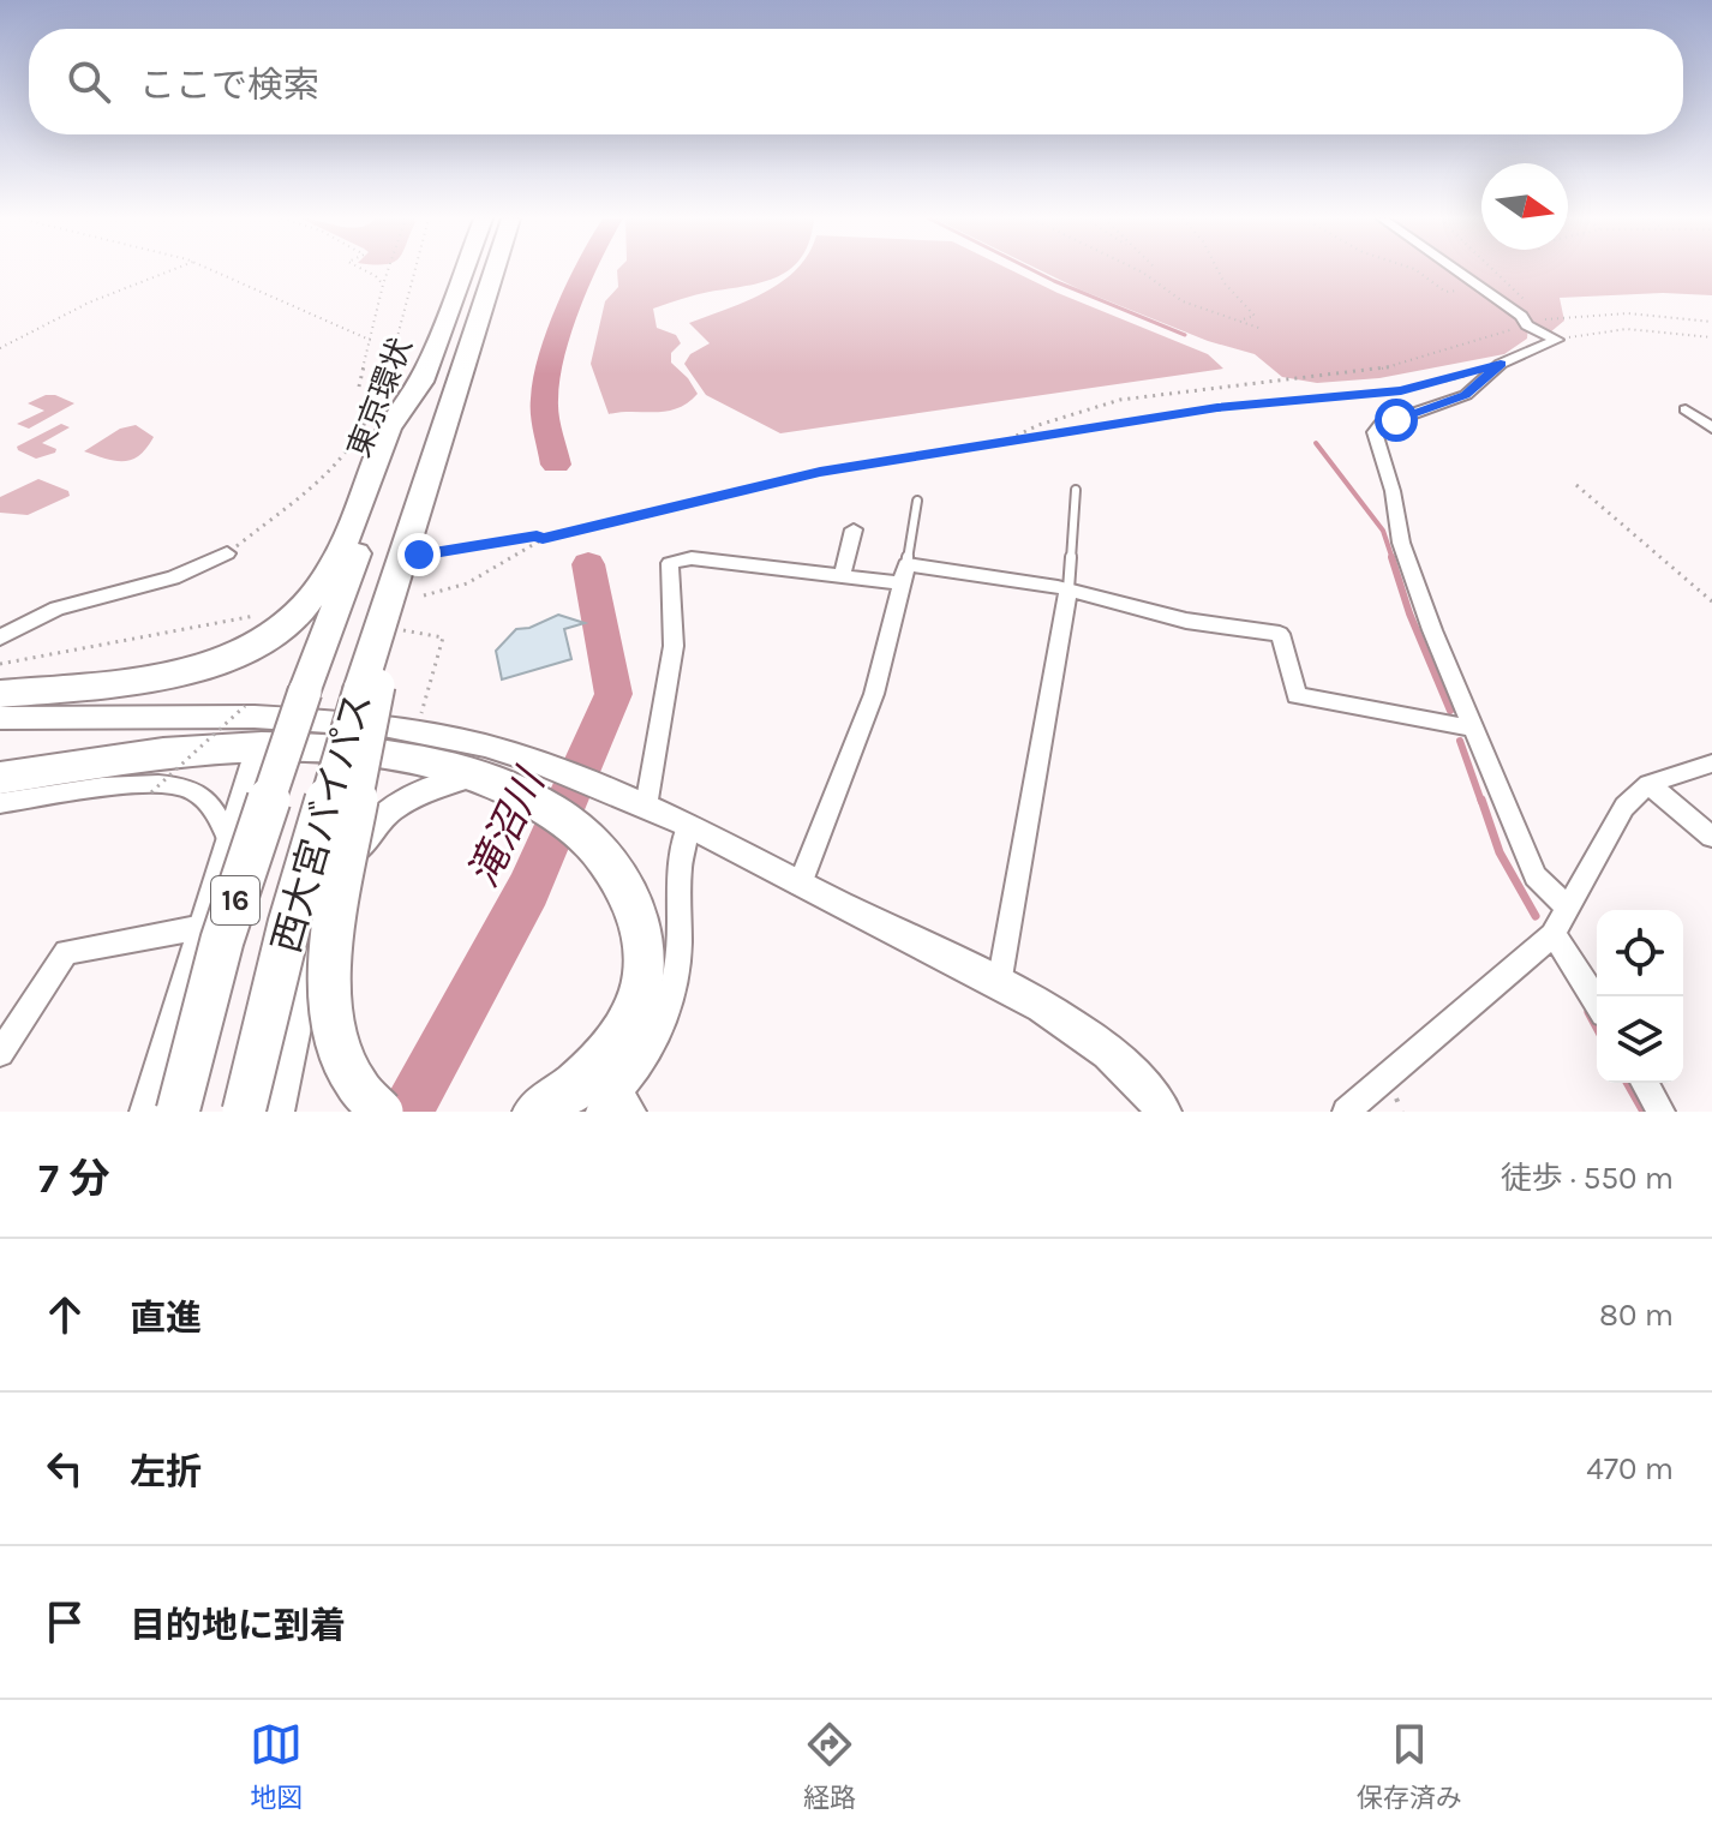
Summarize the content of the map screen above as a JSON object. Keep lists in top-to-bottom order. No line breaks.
{"streets":{"highway":["東京環状","西大宮バイパス","16"]},"crossings":[["東京環状","西大宮バイパス"],["西大宮バイパス","16"]],"water":["滝沼川"],"north":"right","page":{"search":"ここで検索","heading":["7 分","徒歩 · 550 m"],"list":[["直進","80 m"],["左折","470 m"],"目的地に到着"],"nav":["地図","経路","保存済み"]}}
